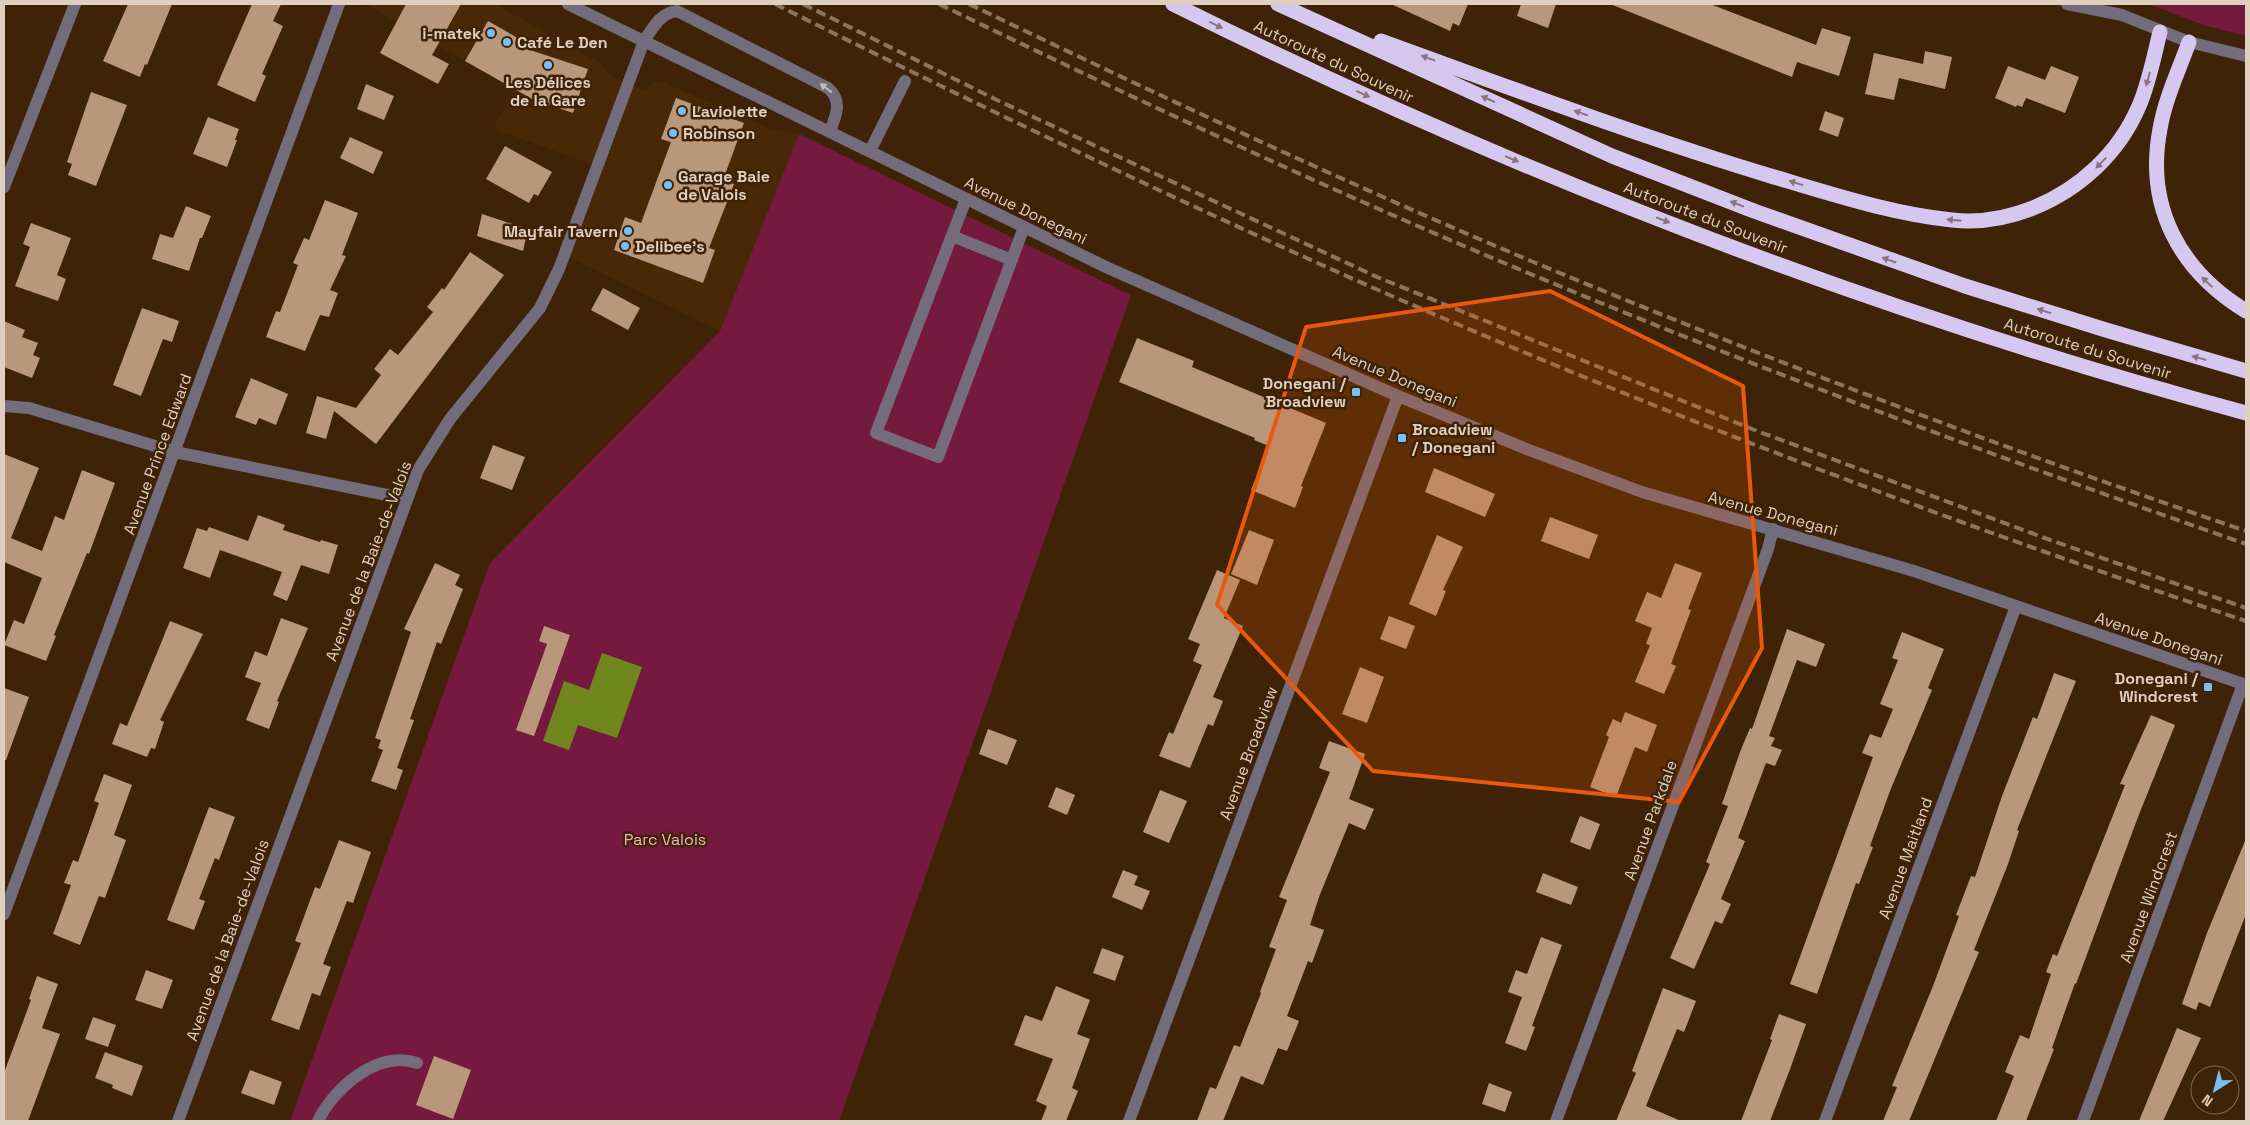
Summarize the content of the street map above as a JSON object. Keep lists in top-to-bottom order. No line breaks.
{"streets":{"highway":["Autoroute du Souvenir"],"street":["Avenue Donegani","Avenue Prince Edward","Avenue de la Baie-de-Valois","Avenue Broadview","Avenue Parkdale","Avenue Maitland","Avenue Windcrest"]},"crossings":[["Avenue Donegani","Avenue de la Baie-de-Valois"],["Avenue Donegani","Avenue Broadview"],["Avenue Donegani","Avenue Parkdale"],["Avenue Donegani","Avenue Maitland"],["Avenue Donegani","Avenue Windcrest"]],"parks":["Parc Valois"],"places":{"other":["i-matek","Café Le Den","Les Délices de la Gare","Laviolette","Robinson","Garage Baie de Valois","Mayfair Tavern","Delibee's"],"transit":["Donegani / Broadview","Broadview / Donegani","Donegani / Windcrest"]},"north":"bottom left"}
